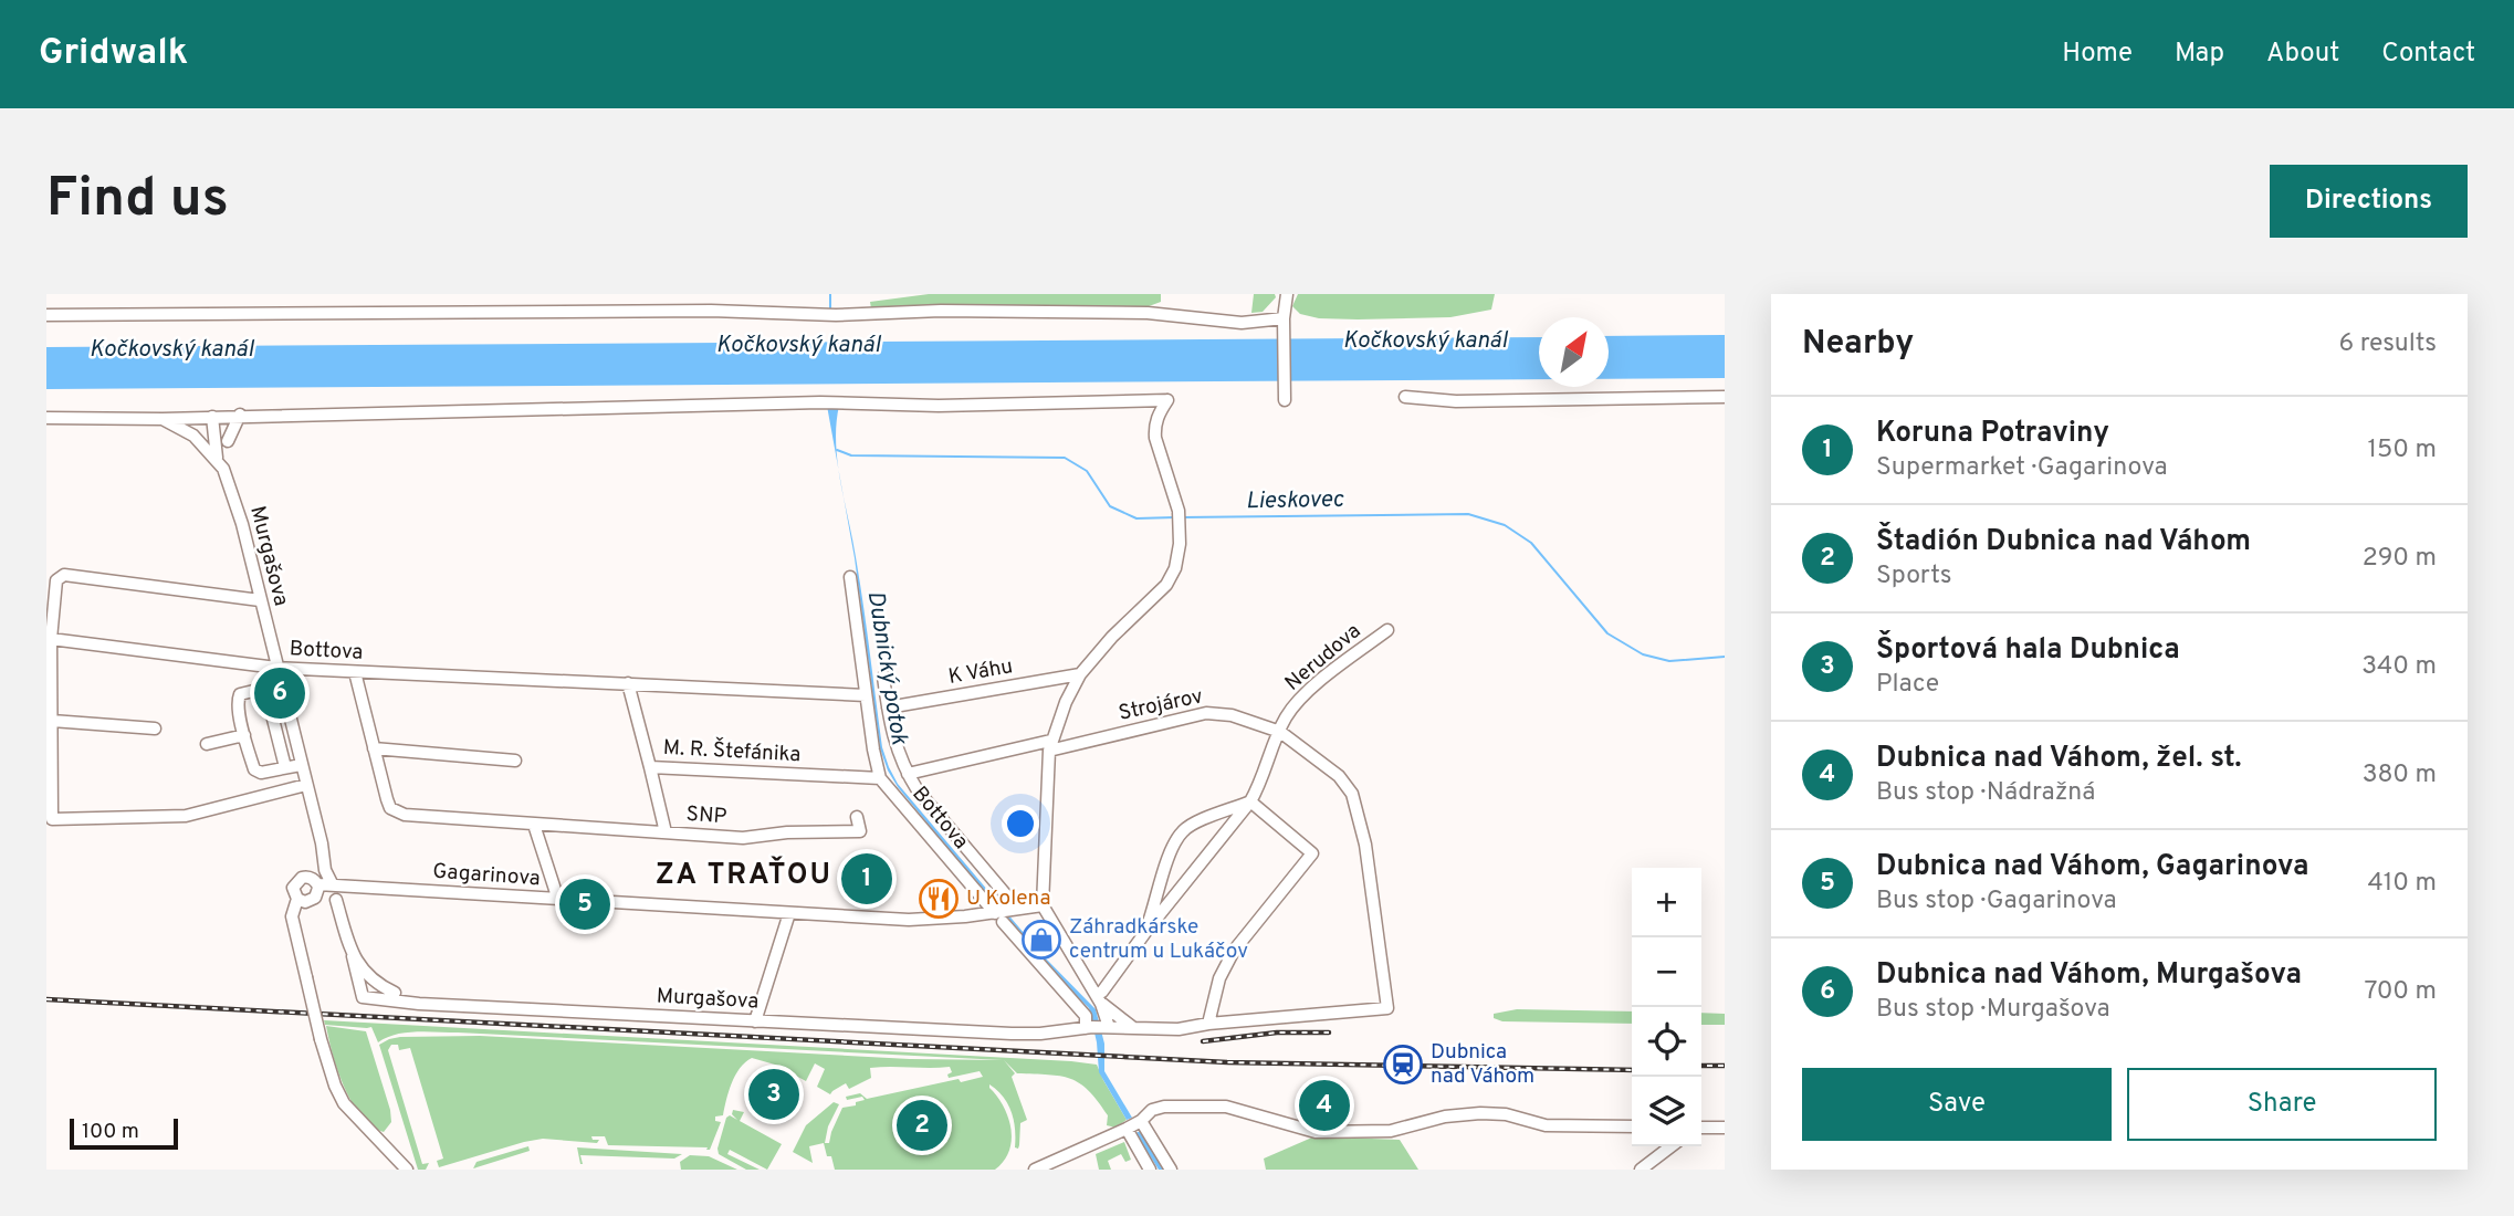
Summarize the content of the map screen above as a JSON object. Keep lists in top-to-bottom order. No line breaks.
{"streets":{"street":["Murgašova","Bottova","Nerudova","K Váhu","Strojárov","M. R. Štefánika","SNP","Gagarinova"]},"crossings":[["Murgašova","Bottova"],["Murgašova","Strojárov"],["Murgašova","Gagarinova"],["Bottova","M. R. Štefánika"],["Bottova","SNP"],["Bottova","Gagarinova"],["Nerudova","Strojárov"],["M. R. Štefánika","SNP"]],"districts":["ZA TRAŤOU"],"water":["Kočkovský kanál","Lieskovec","Dubnický potok"],"places":{"restaurant":["U Kolena"],"shop":["Záhradkárske centrum u Lukáčov"],"station":["Dubnica nad Váhom"]},"scale_bar":"100 m","north":"top right","page":{"header":"Gridwalk","nav":["Home","Map","About","Contact"],"buttons":["Directions",["Save","Share"]],"title":"Find us","heading":["Nearby","6 results"],"list":[{"mark":"1","name":"Koruna Potraviny","note":"Supermarket · Gagarinova","value":"150 m"},{"mark":"2","name":"Štadión Dubnica nad Váhom","note":"Sports","value":"290 m"},{"mark":"3","name":"Športová hala Dubnica","note":"Place","value":"340 m"},{"mark":"4","name":"Dubnica nad Váhom, žel. st.","note":"Bus stop · Nádražná","value":"380 m"},{"mark":"5","name":"Dubnica nad Váhom, Gagarinova","note":"Bus stop · Gagarinova","value":"410 m"},{"mark":"6","name":"Dubnica nad Váhom, Murgašova","note":"Bus stop · Murgašova","value":"700 m"}],"pins":["6","1","5","3","4","2"],"map_buttons":["+","−"],"scale":"100 m"}}
